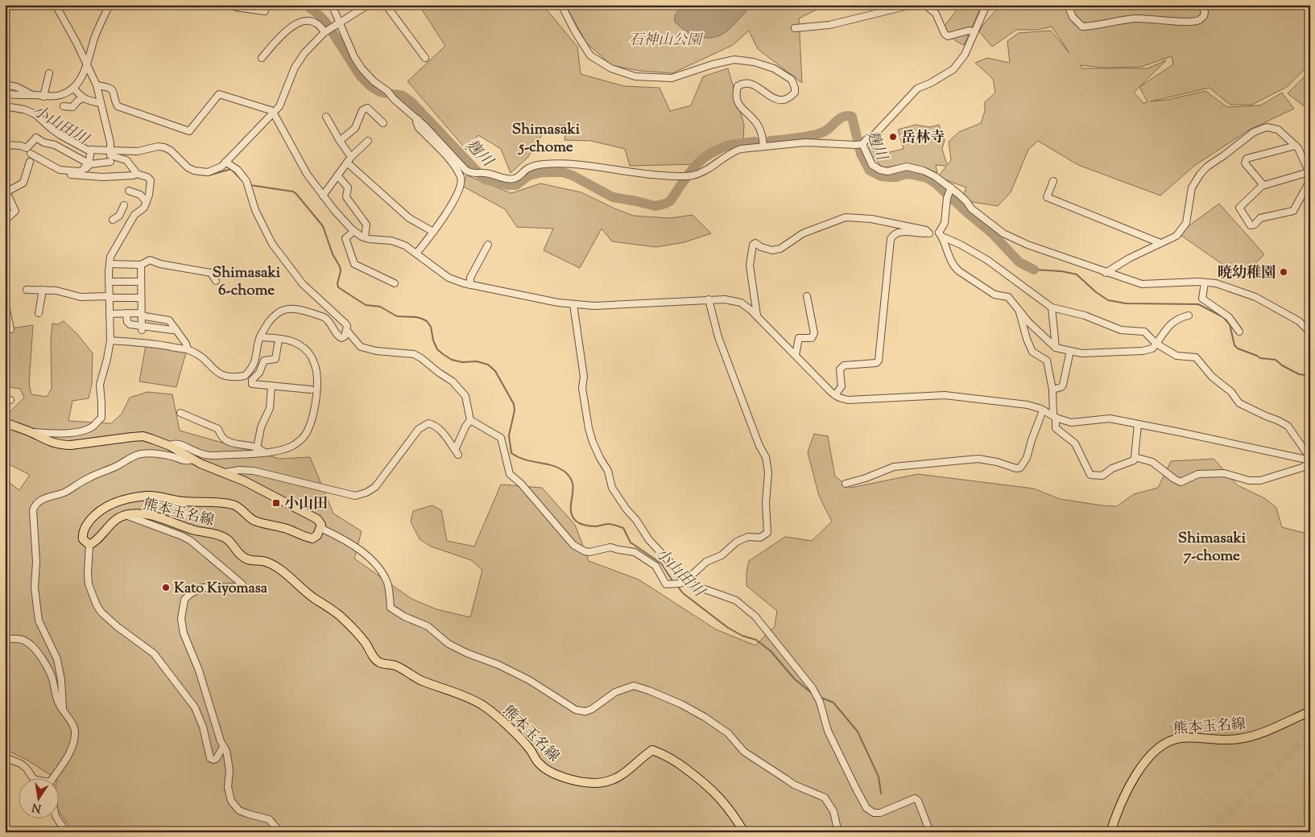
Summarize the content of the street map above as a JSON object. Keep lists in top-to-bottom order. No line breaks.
{"streets":{"main road":["熊本玉名線"]},"districts":["Shimasaki 5-chome","Shimasaki 6-chome","Shimasaki 7-chome"],"water":["小山田川","麹川"],"parks":["石神山公園"],"places":{"other":["岳林寺","暁幼稚園","Kato Kiyomasa"],"transit":["小山田"]},"north":"bottom"}
